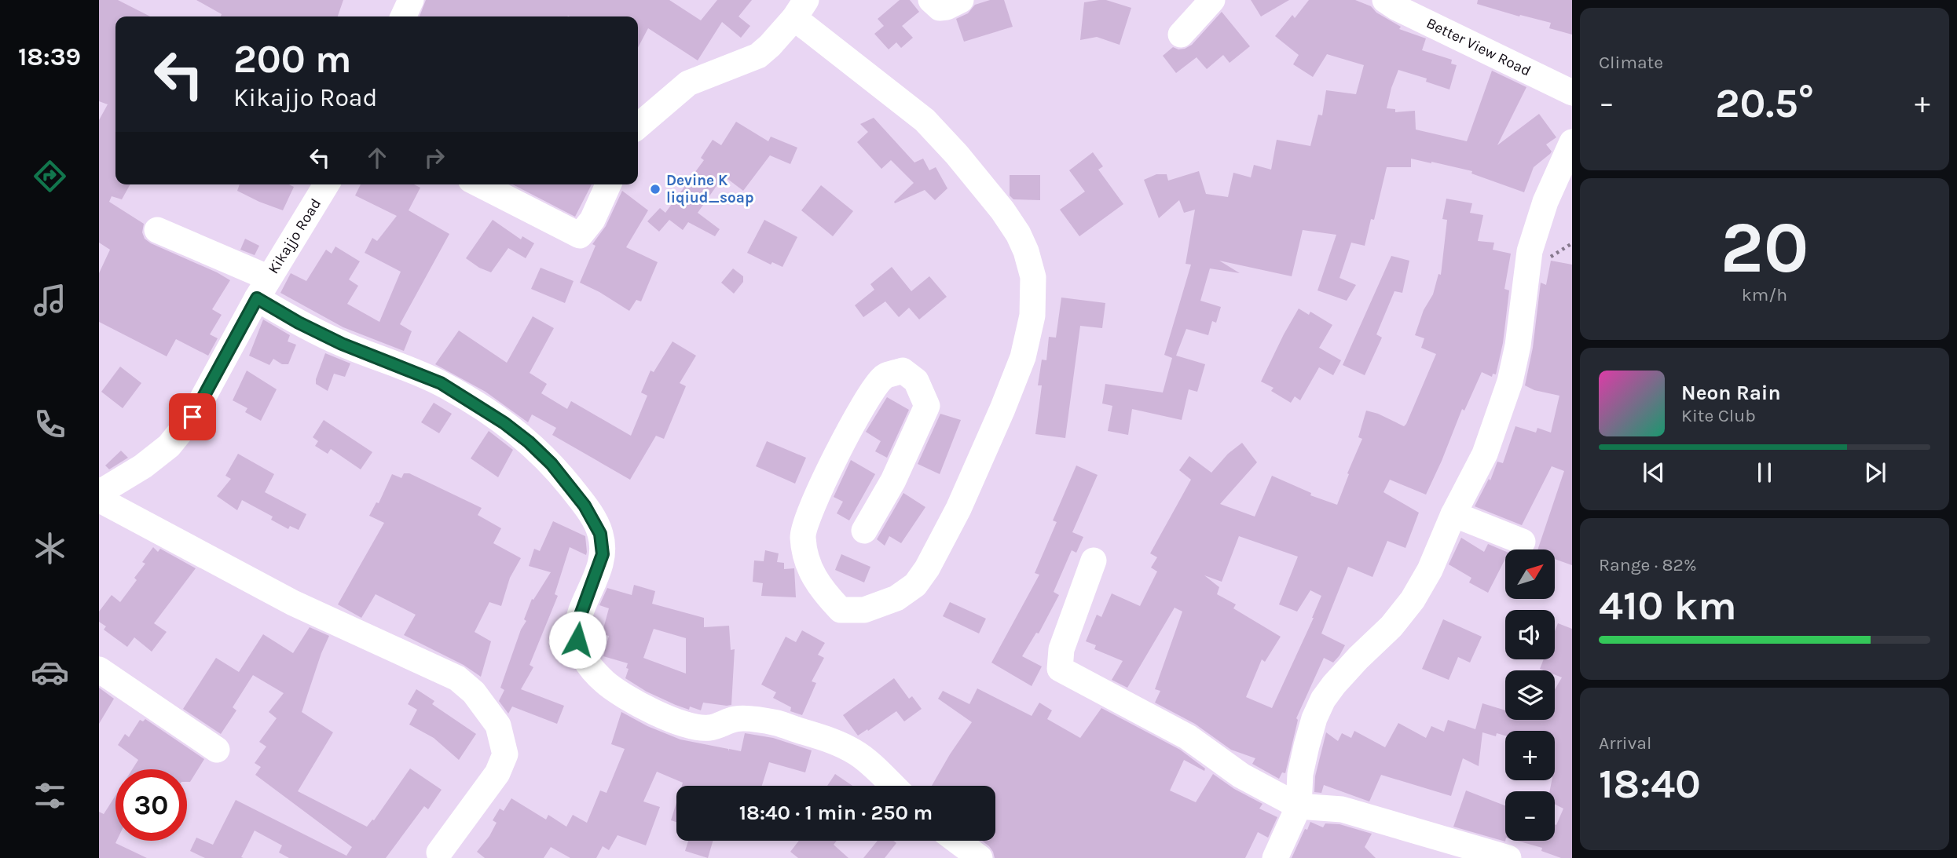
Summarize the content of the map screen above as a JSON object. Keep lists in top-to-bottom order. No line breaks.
{"streets":{"street":["Better View Road","Kikajjo Road"]},"places":["Devine K liqiud_soap"],"north":"top right","page":{"tabs":"18:39","tile":["Climate",["20","km/h"],["Range · 82%","410 km"],["Arrival","18:40"]],"turn":["200 m","Kikajjo Road"],"heat":["−","20.5°","+"],"song":["Neon Rain","Kite Club"],"map_buttons":["+","−"],"limit":"30","trip":"18:40 · 1 min · 250 m"}}
